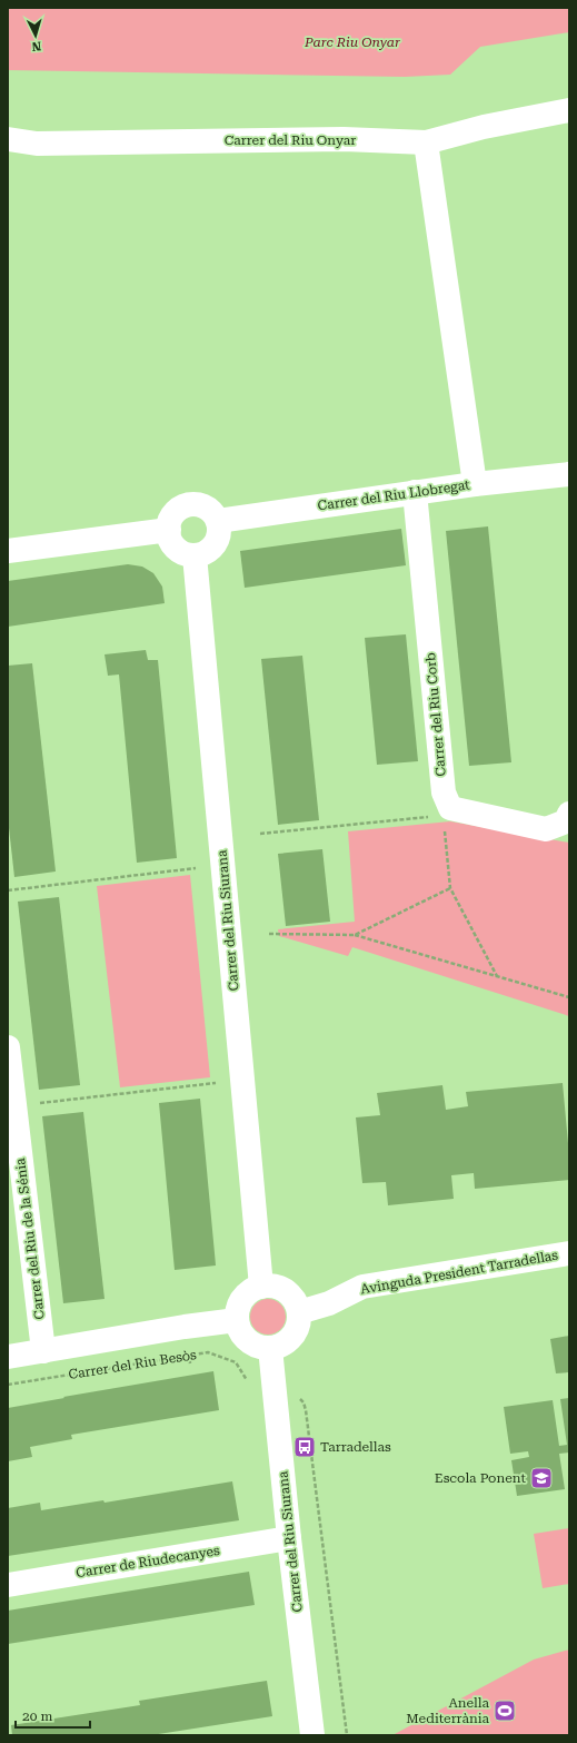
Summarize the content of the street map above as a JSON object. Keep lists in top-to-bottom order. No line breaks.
{"streets":{"street":["Carrer del Riu Onyar","Carrer del Riu Llobregat","Carrer del Riu Corb","Carrer del Riu Siurana","Carrer del Riu de la Sénia","Avinguda President Tarradellas","Carrer del Riu Besòs","Carrer de Riudecanyes"]},"crossings":[["Carrer del Riu Llobregat","Carrer del Riu Corb"],["Carrer del Riu Llobregat","Carrer del Riu Siurana"],["Carrer del Riu Siurana","Avinguda President Tarradellas"],["Carrer del Riu Siurana","Carrer del Riu Besòs"],["Carrer del Riu Siurana","Carrer de Riudecanyes"],["Carrer del Riu de la Sénia","Carrer del Riu Besòs"],["Avinguda President Tarradellas","Carrer del Riu Besòs"]],"parks":["Parc Riu Onyar"],"places":{"bus stop":["Tarradellas"],"school or university":["Escola Ponent"],"sports":["Anella Mediterrània"]},"scale_bar":"20 m","north":"bottom"}
